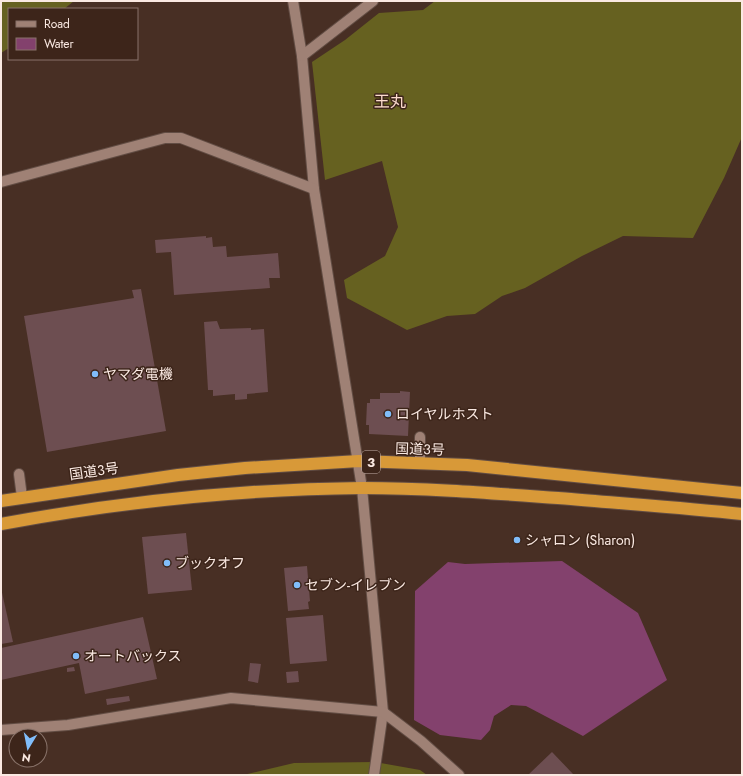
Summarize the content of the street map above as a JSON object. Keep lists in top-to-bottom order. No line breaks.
{"streets":{"highway":["国道3号","3"]},"districts":["王丸"],"places":["ヤマダ電機","ロイヤルホスト","シャロン (Sharon)","ブックオフ","セブン-イレブン","オートバックス"],"legend":["Road","Water"],"north":"bottom"}
